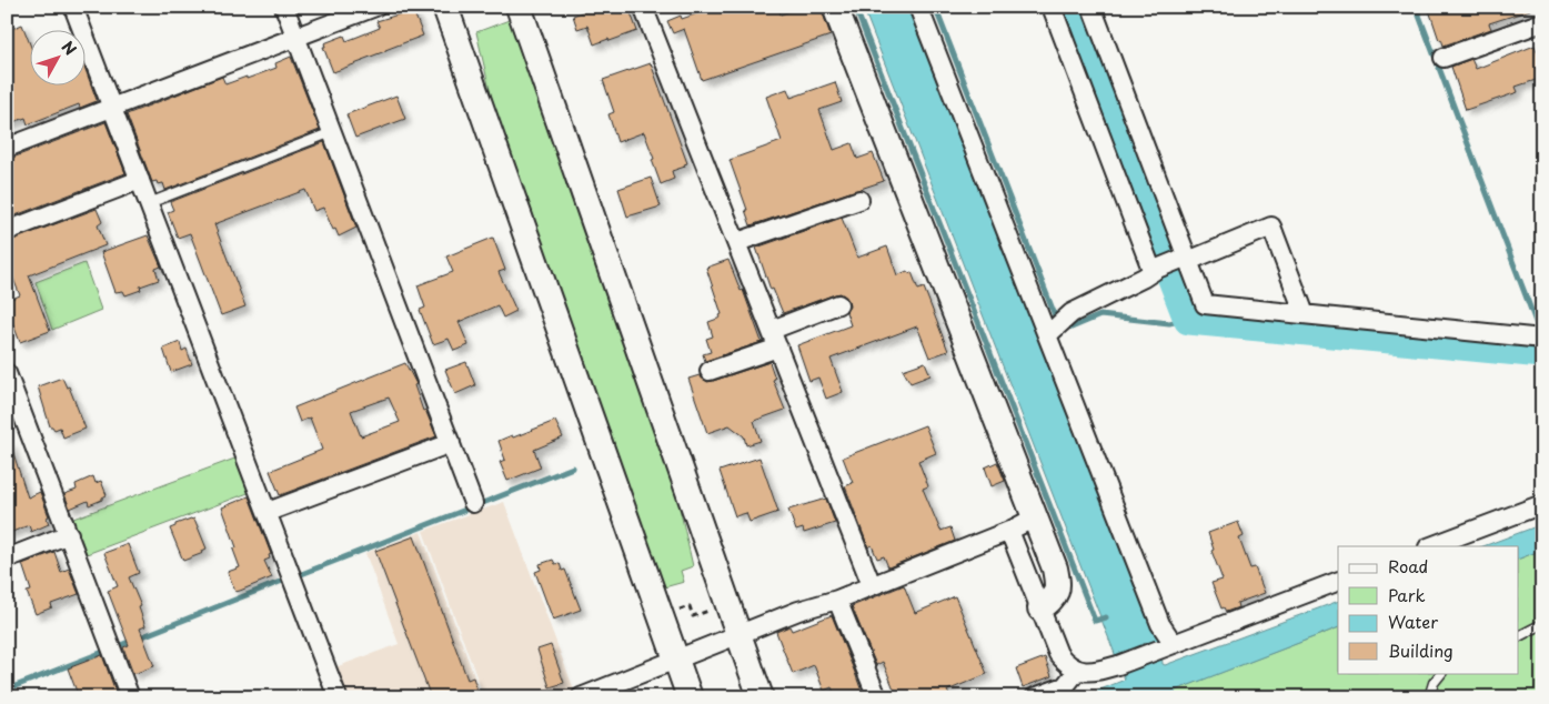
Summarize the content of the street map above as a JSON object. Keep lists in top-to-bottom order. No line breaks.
{"legend":["Road","Park","Water","Building"],"north":"top right"}
